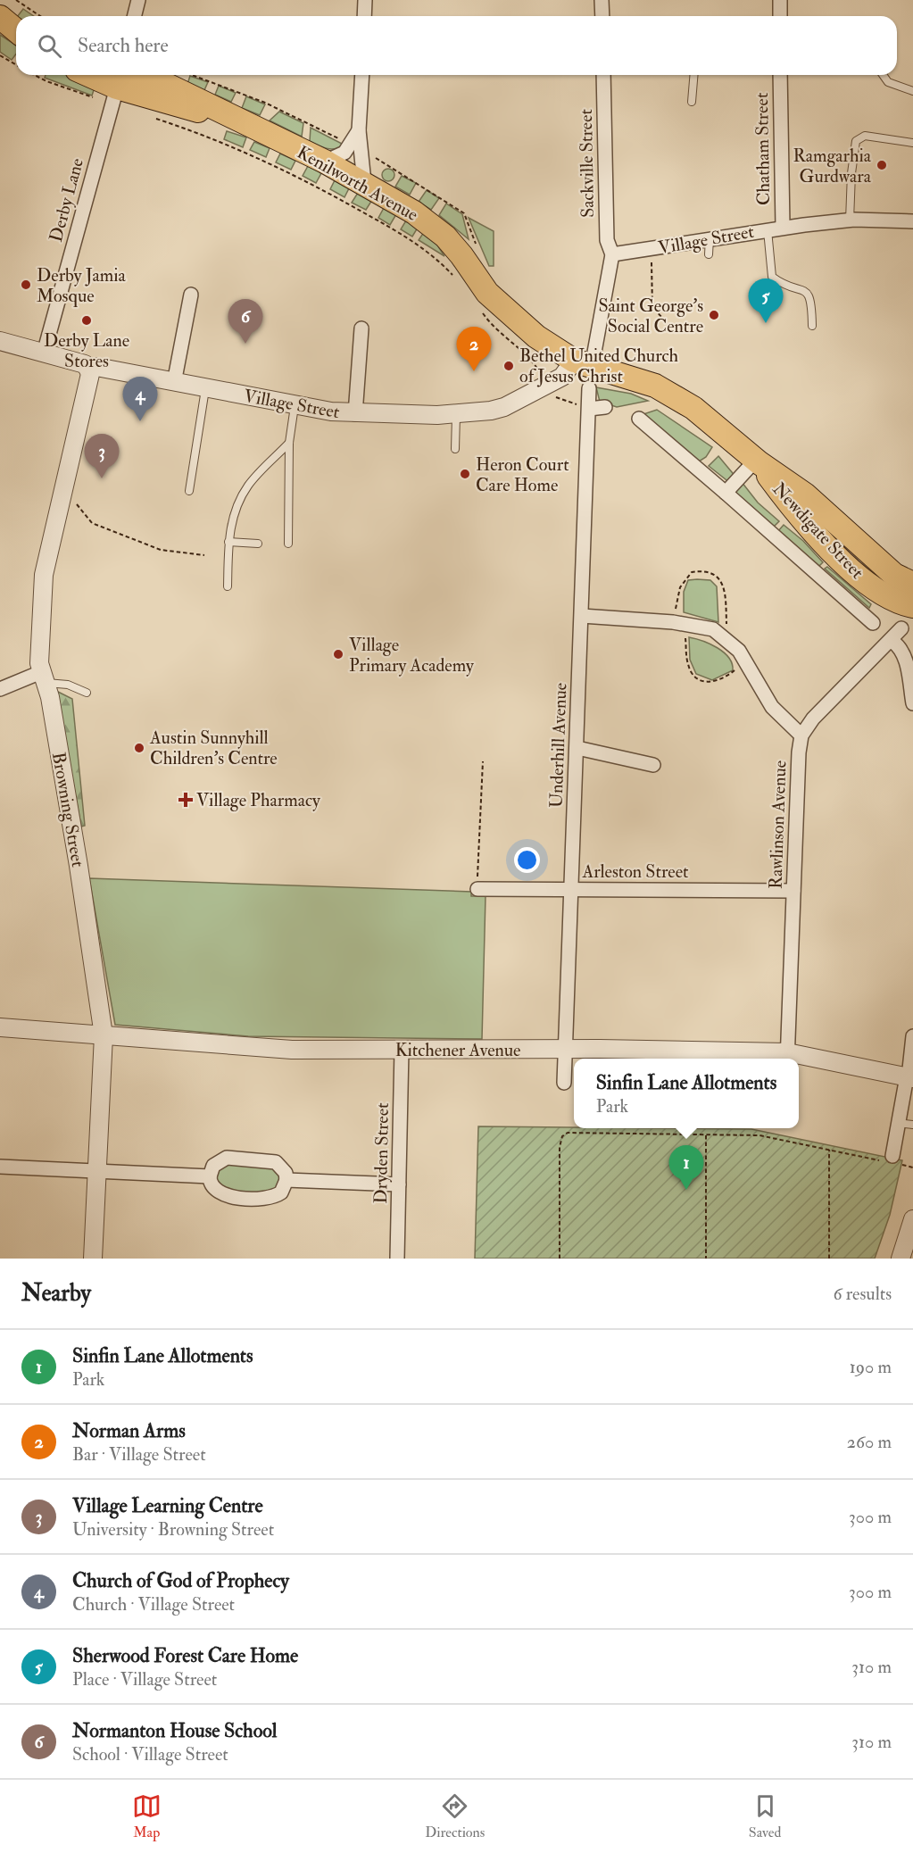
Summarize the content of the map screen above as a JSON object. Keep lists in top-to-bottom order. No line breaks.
{"streets":{"highway":["Kenilworth Avenue","Newdigate Street"],"street":["Chatham Street","Sackville Street","Derby Lane","Village Street","Underhill Avenue","Browning Street","Rawlinson Avenue","Arleston Street","Kitchener Avenue","Dryden Street"]},"crossings":[["Chatham Street","Village Street"],["Sackville Street","Village Street"],["Kenilworth Avenue","Derby Lane"],["Kenilworth Avenue","Village Street"],["Kenilworth Avenue","Newdigate Street"],["Kenilworth Avenue","Underhill Avenue"],["Derby Lane","Village Street"],["Village Street","Newdigate Street"],["Village Street","Underhill Avenue"],["Village Street","Browning Street"],["Newdigate Street","Underhill Avenue"],["Underhill Avenue","Arleston Street"],["Underhill Avenue","Kitchener Avenue"],["Browning Street","Kitchener Avenue"],["Rawlinson Avenue","Arleston Street"],["Rawlinson Avenue","Kitchener Avenue"],["Kitchener Avenue","Dryden Street"]],"places":{"other":["Ramgarhia Gurdwara","Derby Jamia Mosque","Saint George's Social Centre","Derby Lane Stores","Bethel United Church of Jesus Christ","Heron Court Care Home","Village Primary Academy","Austin Sunnyhill Children's Centre"],"health":["Village Pharmacy"]},"page":{"search":"Search here","pins":["5","6","2","4","3","1"],"popup":["Sinfin Lane Allotments","Park"],"heading":["Nearby","6 results"],"list":[{"mark":"1","name":"Sinfin Lane Allotments","note":"Park","value":"190 m"},{"mark":"2","name":"Norman Arms","note":"Bar · Village Street","value":"260 m"},{"mark":"3","name":"Village Learning Centre","note":"University · Browning Street","value":"300 m"},{"mark":"4","name":"Church of God of Prophecy","note":"Church · Village Street","value":"300 m"},{"mark":"5","name":"Sherwood Forest Care Home","note":"Place · Village Street","value":"310 m"},{"mark":"6","name":"Normanton House School","note":"School · Village Street","value":"310 m"}],"nav":["Map","Directions","Saved"]}}
